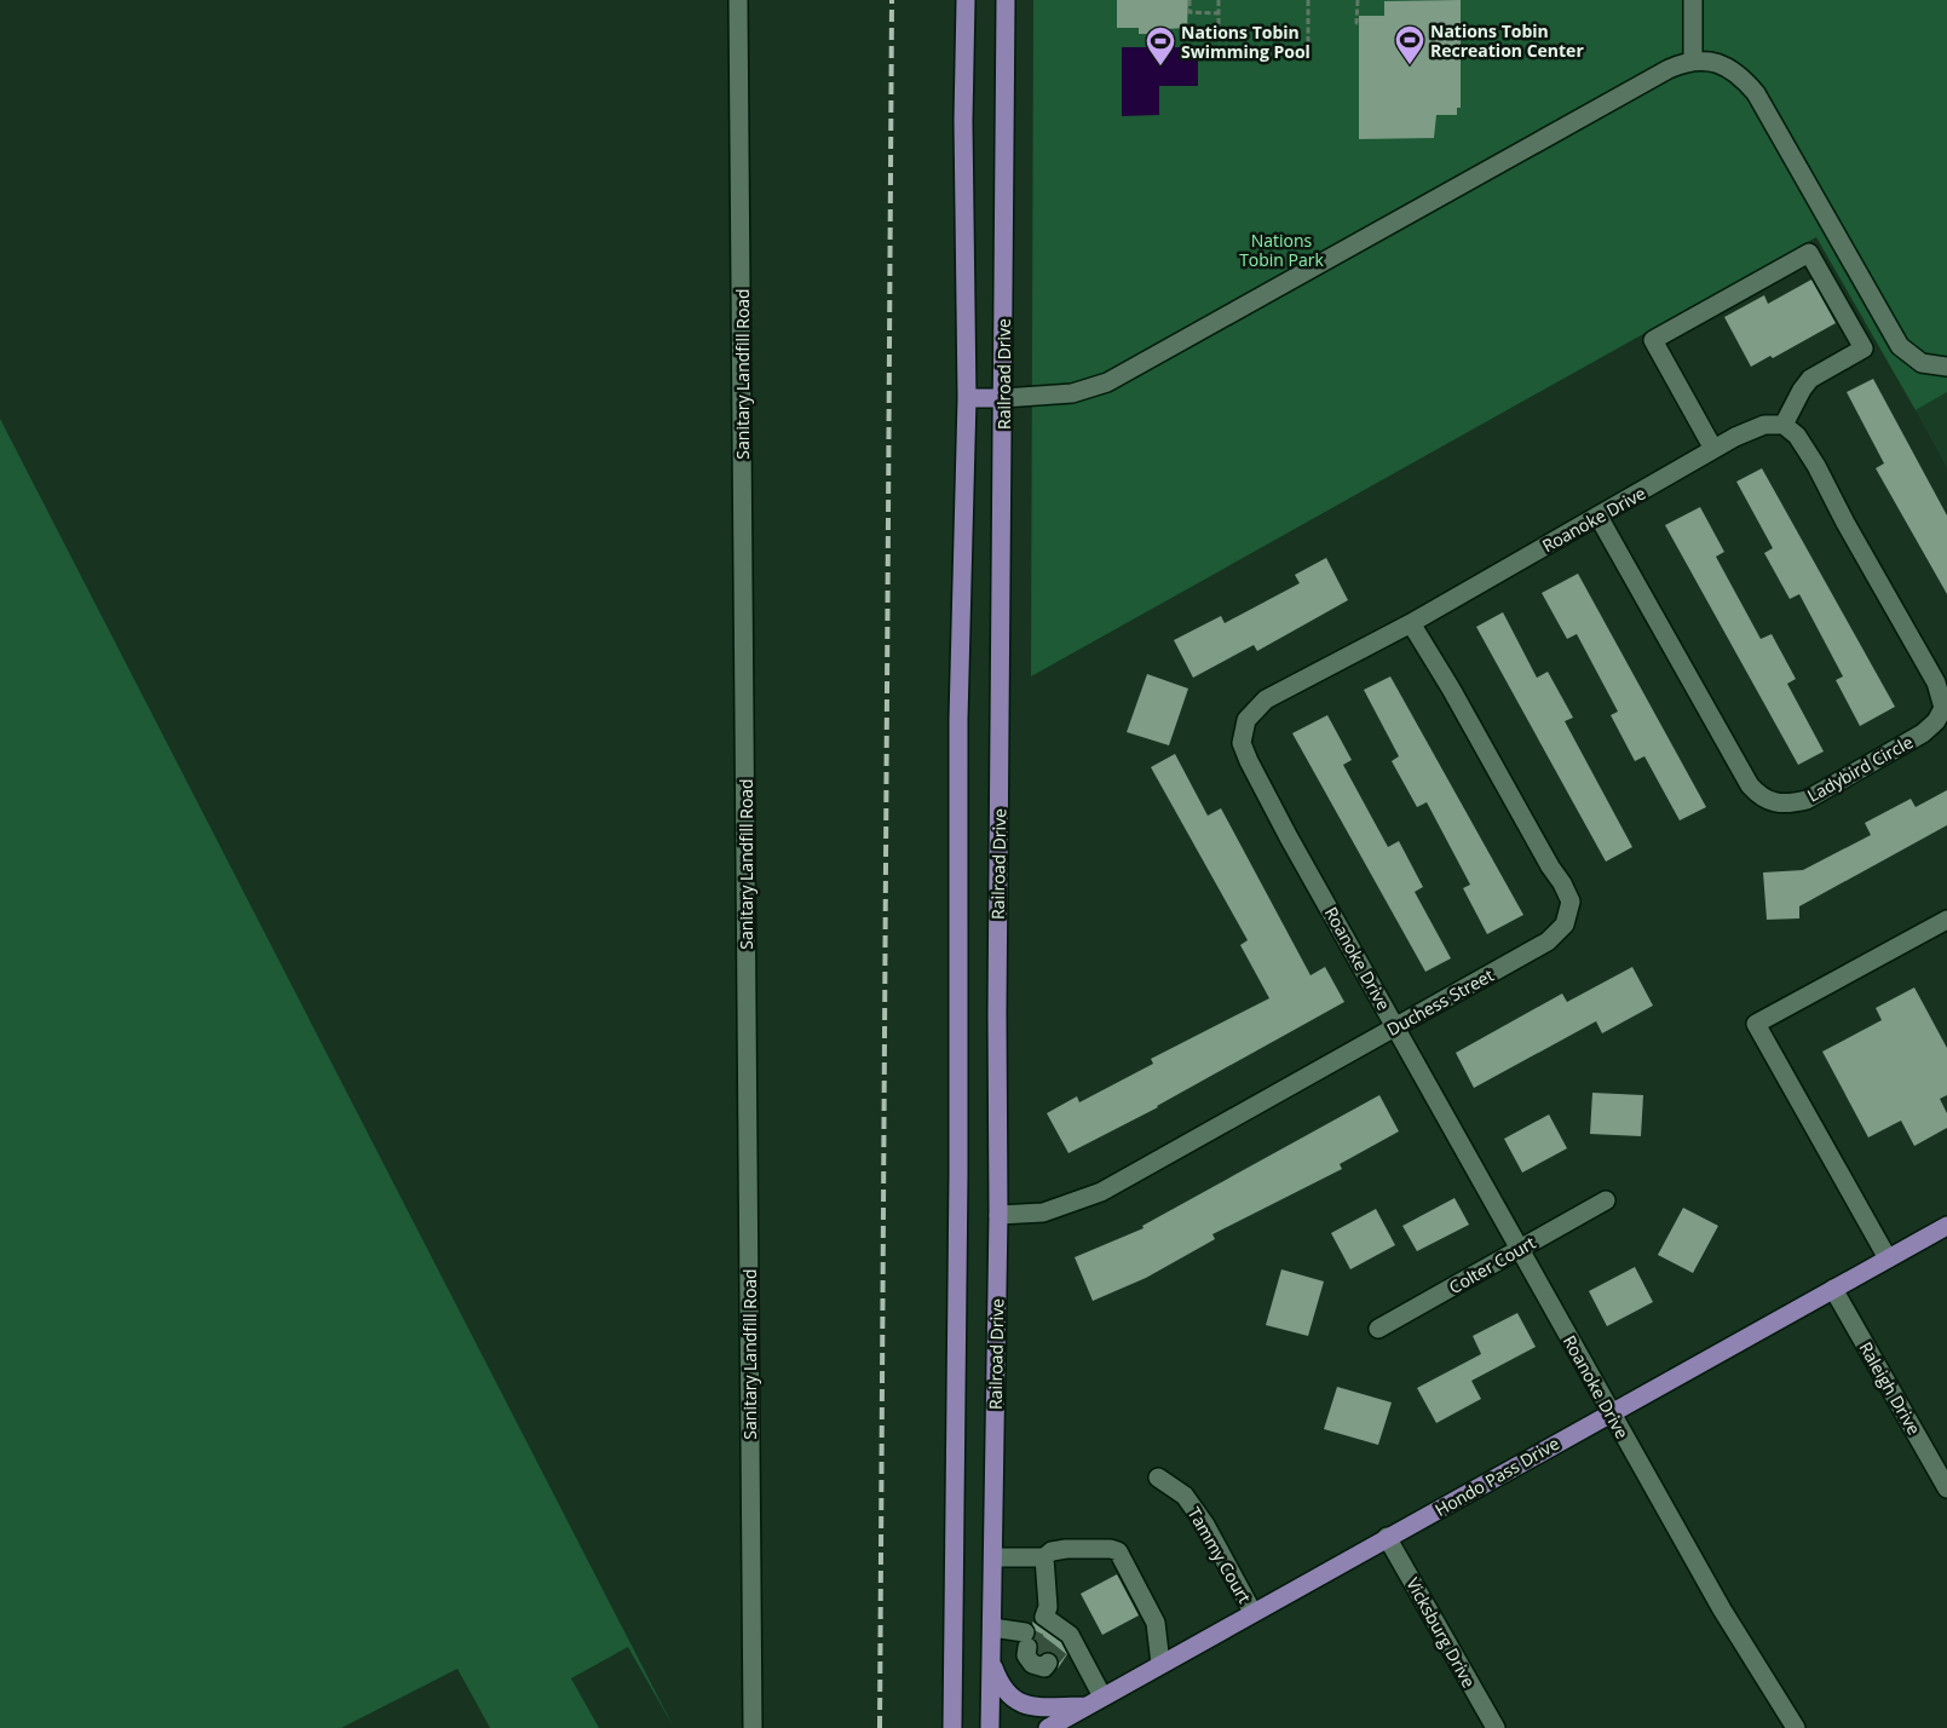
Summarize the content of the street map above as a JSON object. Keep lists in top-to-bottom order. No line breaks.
{"streets":{"main road":["Railroad Drive","Hondo Pass Drive"],"street":["Sanitary Landfill Road","Roanoke Drive","Ladybird Circle","Duchess Street","Colter Court","Raleigh Drive","Tammy Court","Vicksburg Drive"]},"crossings":[["Railroad Drive","Duchess Street"],["Roanoke Drive","Ladybird Circle"],["Roanoke Drive","Duchess Street"],["Roanoke Drive","Colter Court"],["Roanoke Drive","Hondo Pass Drive"],["Raleigh Drive","Hondo Pass Drive"],["Hondo Pass Drive","Tammy Court"],["Hondo Pass Drive","Vicksburg Drive"]],"parks":["Nations Tobin Park"],"places":{"sports":["Nations Tobin Recreation Center","Nations Tobin Swimming Pool"]}}
